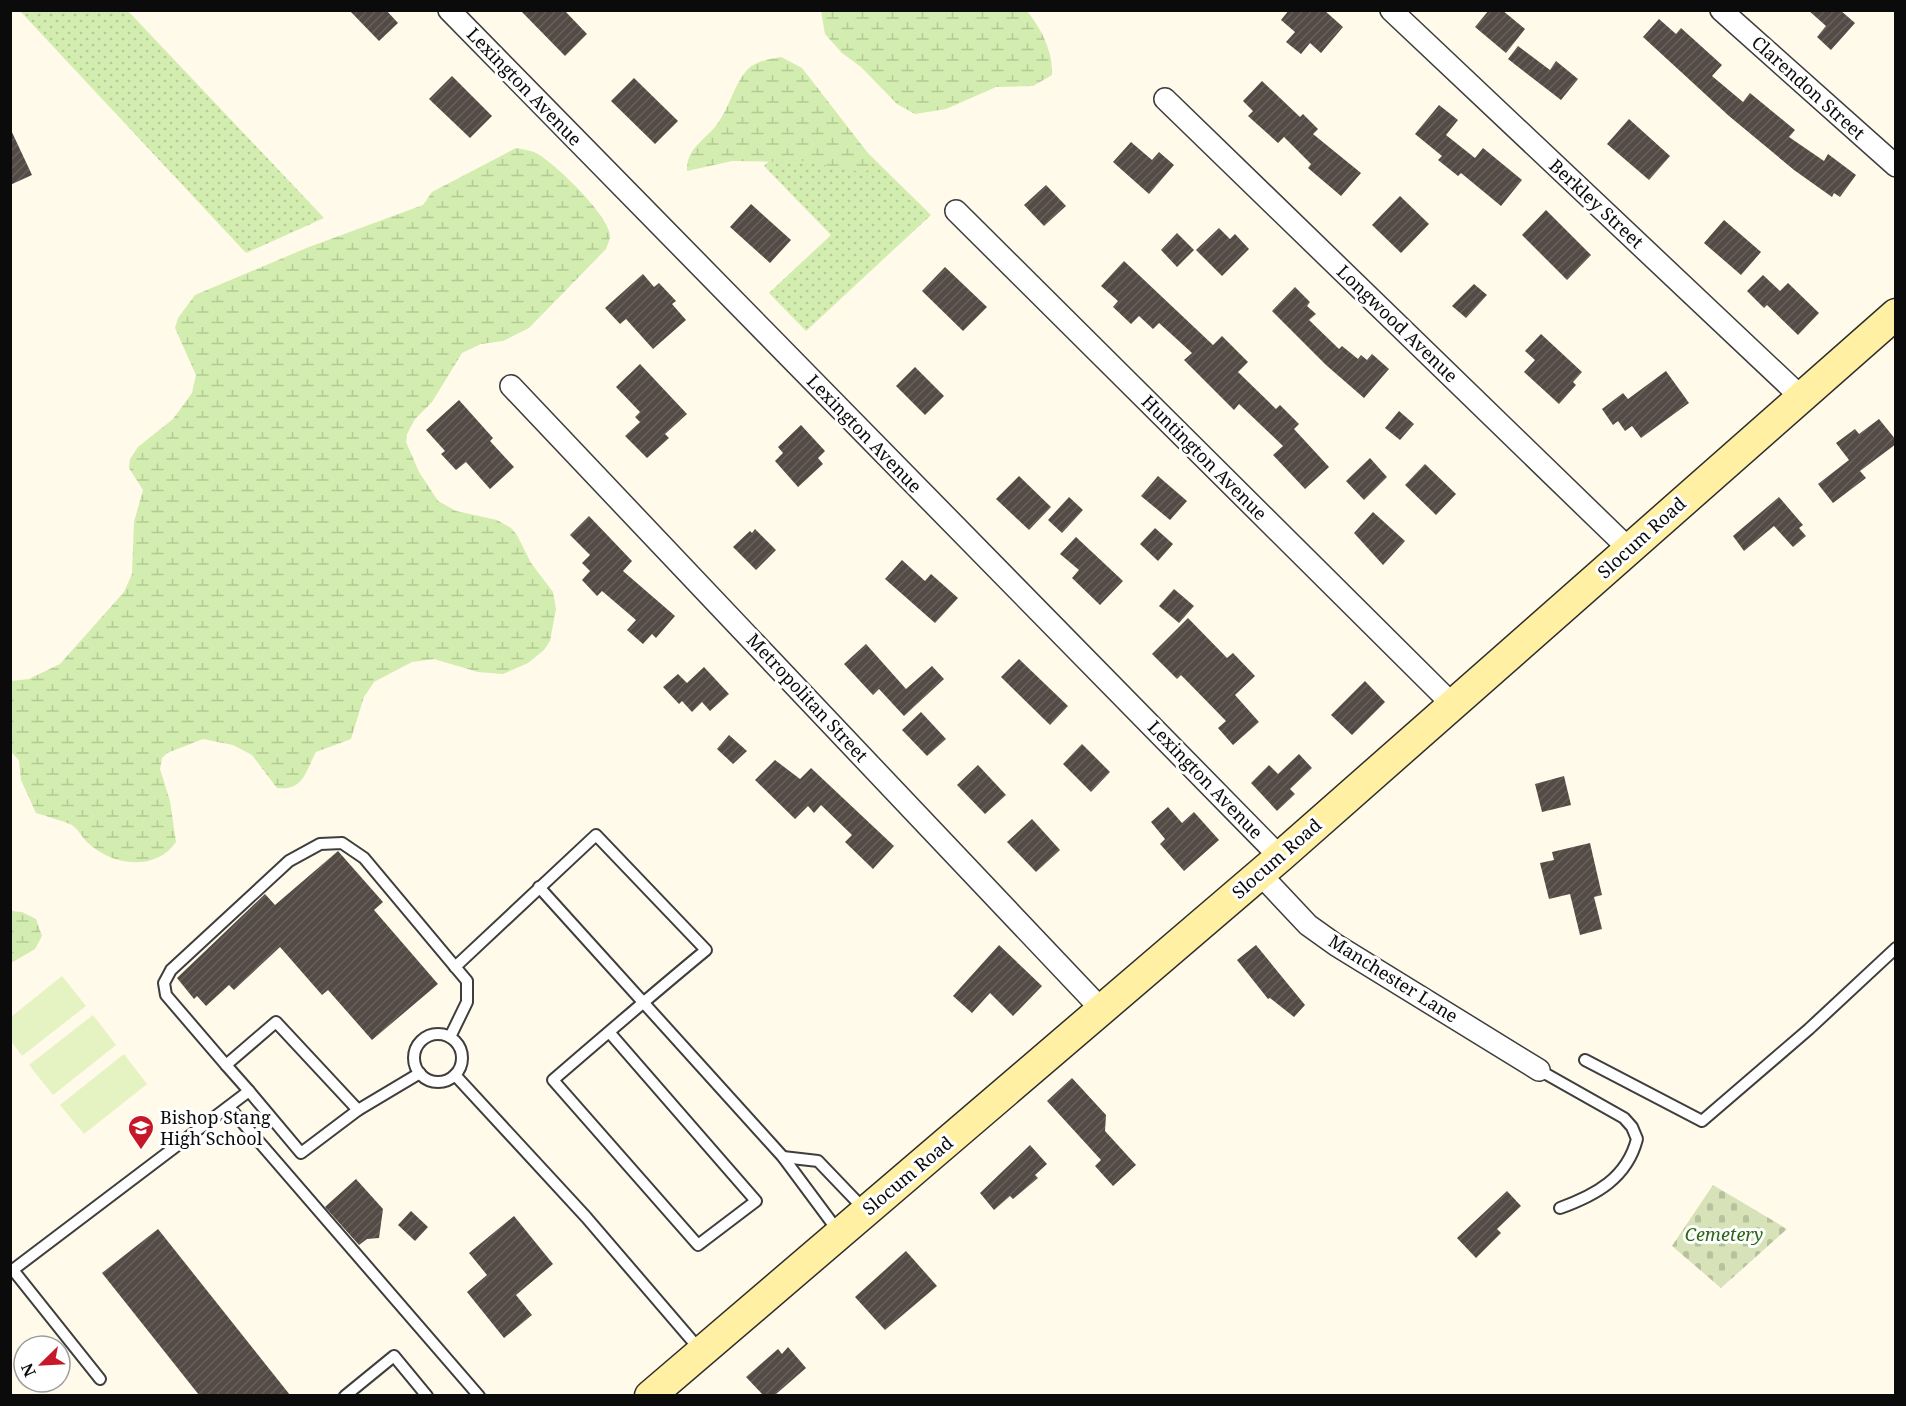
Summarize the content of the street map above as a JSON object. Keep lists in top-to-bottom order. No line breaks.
{"streets":{"main road":["Slocum Road"],"street":["Lexington Avenue","Clarendon Street","Berkley Street","Longwood Avenue","Huntington Avenue","Metropolitan Street","Manchester Lane"]},"crossings":[["Lexington Avenue","Slocum Road"],["Lexington Avenue","Manchester Lane"],["Berkley Street","Slocum Road"],["Longwood Avenue","Slocum Road"],["Huntington Avenue","Slocum Road"],["Slocum Road","Metropolitan Street"],["Slocum Road","Manchester Lane"]],"parks":["Cemetery"],"places":{"school or university":["Bishop Stang High School"]},"north":"bottom left"}
